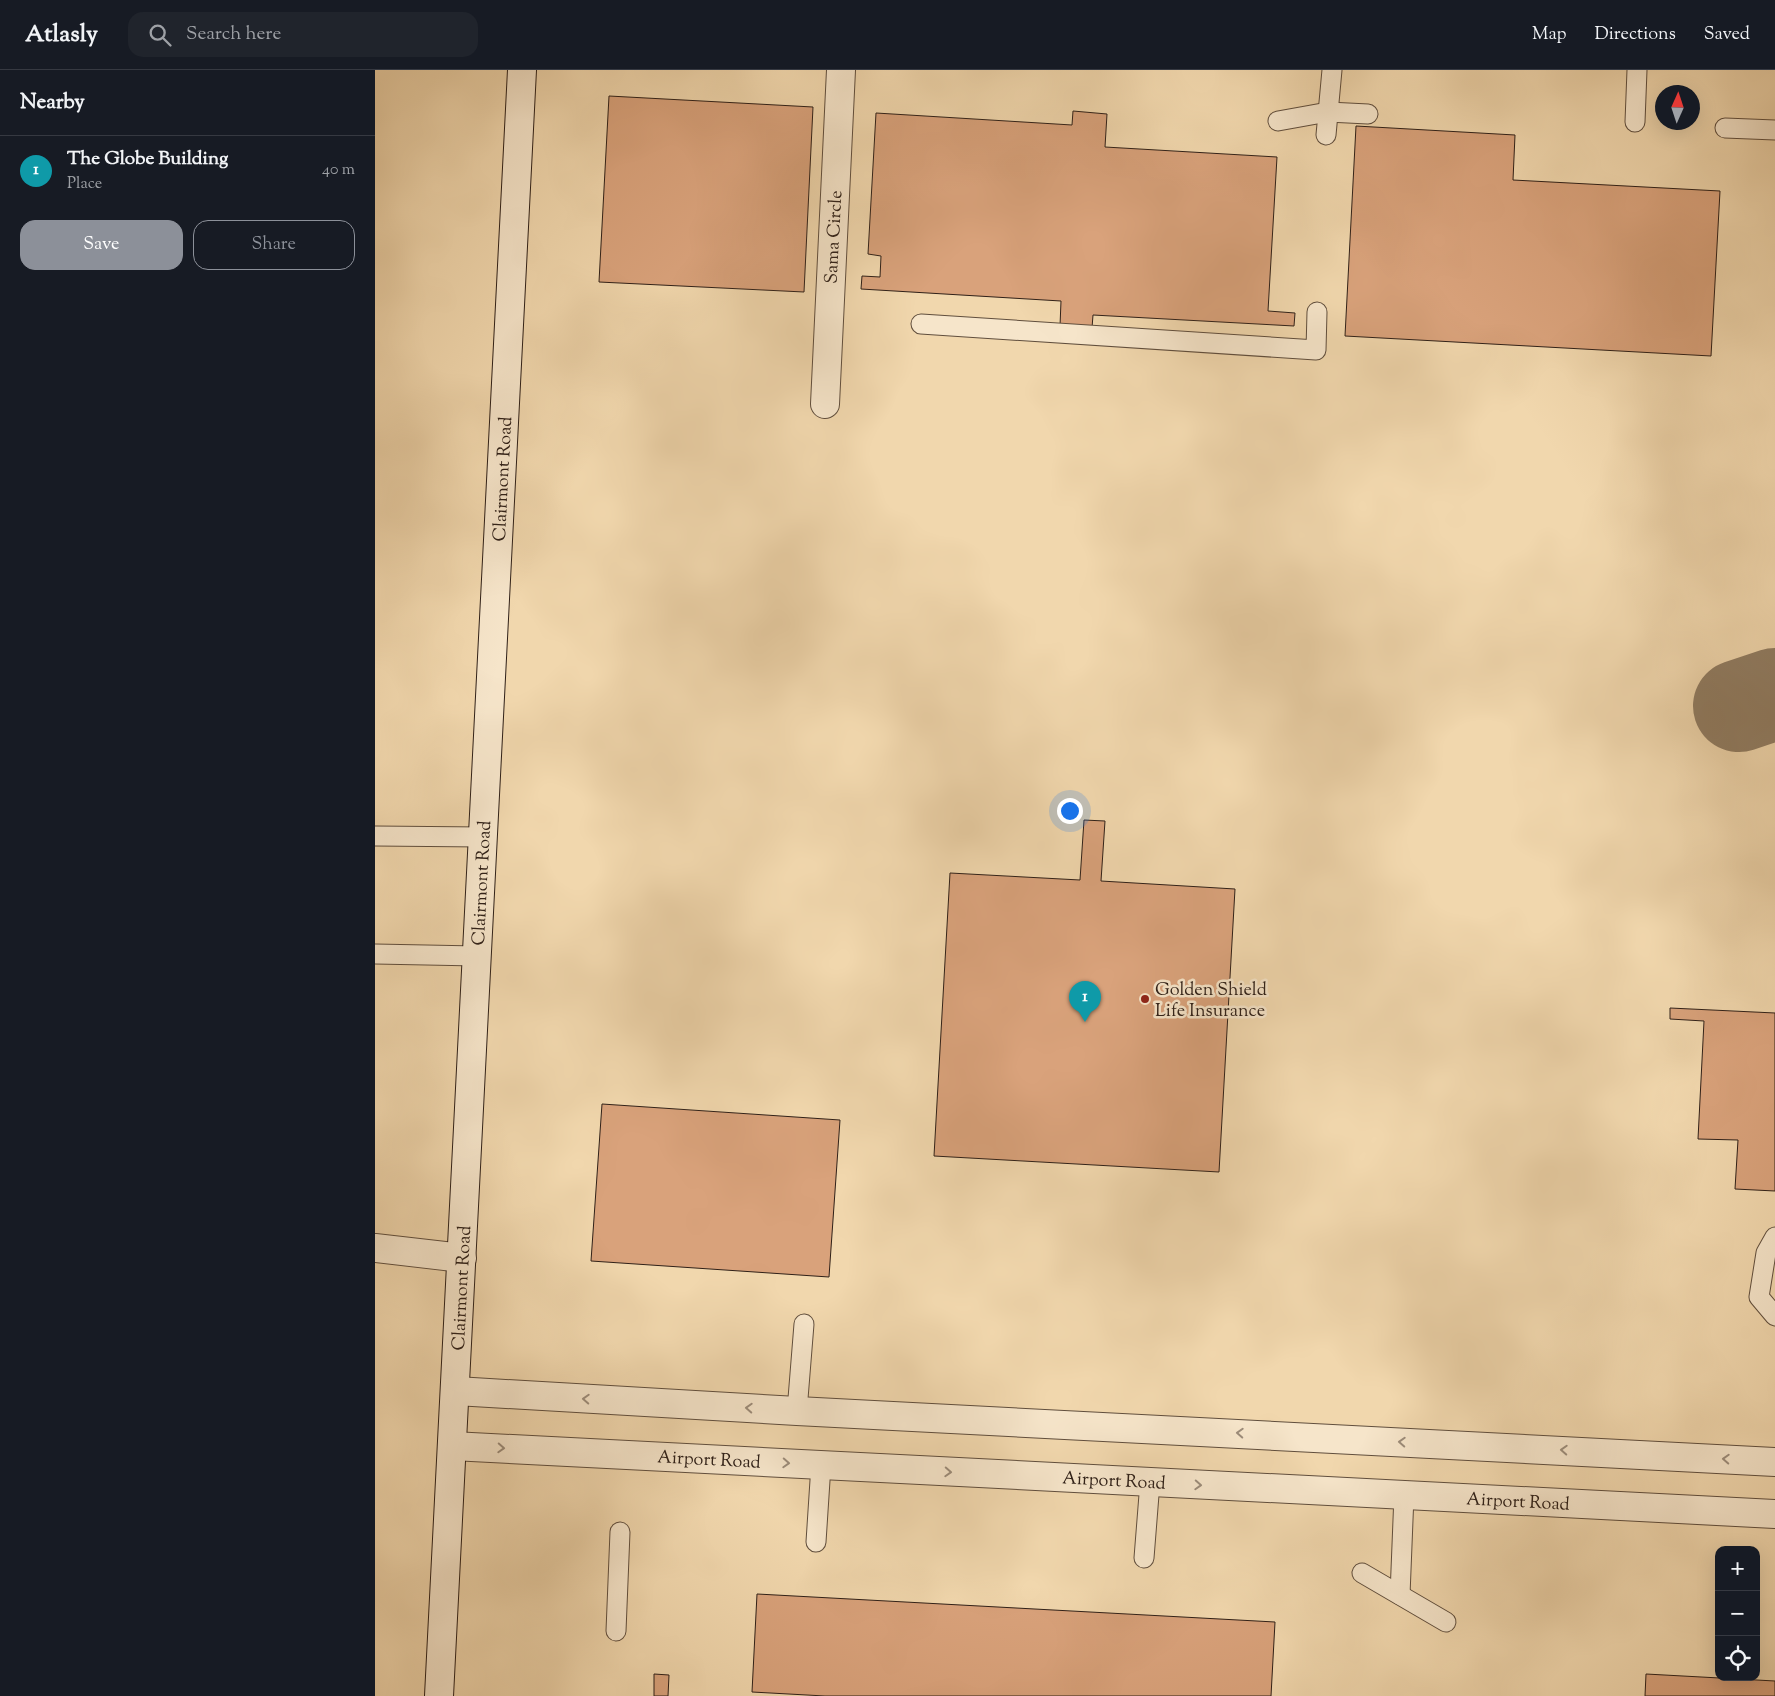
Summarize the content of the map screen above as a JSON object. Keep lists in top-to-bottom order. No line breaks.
{"streets":{"street":["Sama Circle","Clairmont Road","Airport Road"]},"crossings":[["Clairmont Road","Airport Road"]],"places":["Golden Shield Life Insurance"],"north":"top","page":{"header":"Atlasly","search":"Search here","nav":["Map","Directions","Saved"],"heading":"Nearby","list":[{"mark":"1","name":"The Globe Building","note":"Place","value":"40 m"}],"buttons":["Save","Share"],"pins":"1","map_buttons":["+","−"]}}
